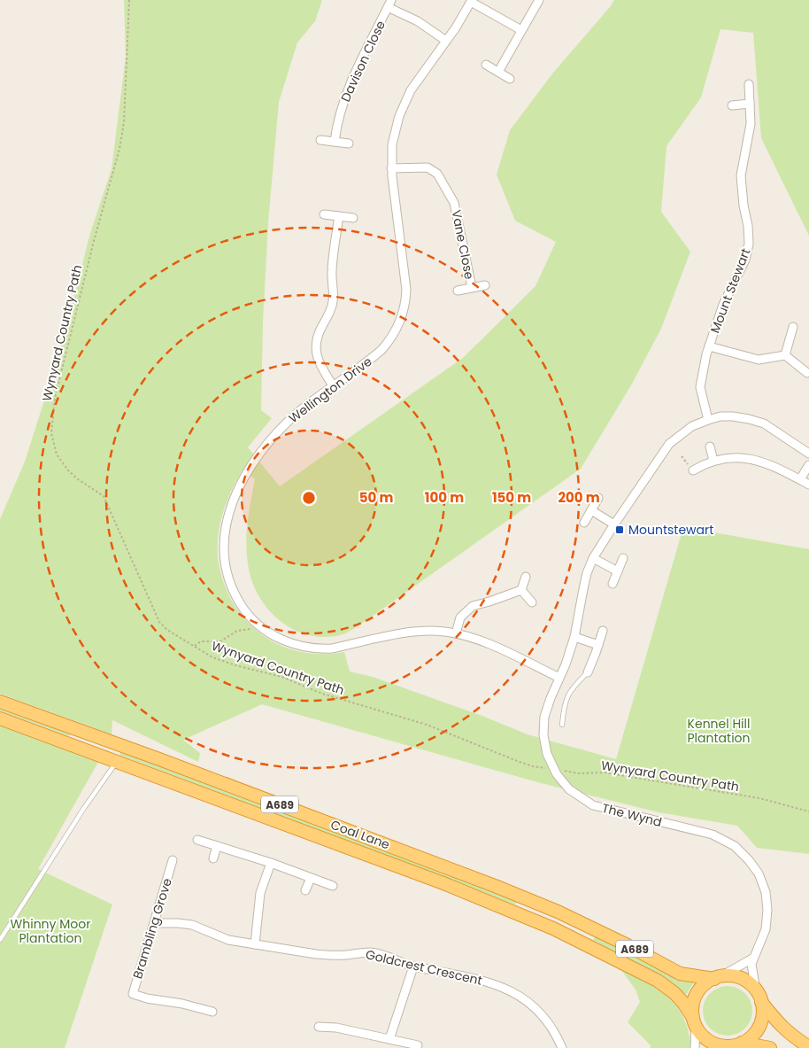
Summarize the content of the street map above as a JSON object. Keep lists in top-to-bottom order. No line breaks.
{"streets":{"highway":["A689","Coal Lane"],"street":["Davison Close","Vane Close","Mount Stewart","Wellington Drive","The Wynd","Brambling Grove","Goldcrest Crescent"],"path":["Wynyard Country Path"]},"crossings":[["Davison Close","Wellington Drive"],["Vane Close","Wellington Drive"],["Mount Stewart","The Wynd"],["Wynyard Country Path","The Wynd"],["Wellington Drive","The Wynd"],["Brambling Grove","Goldcrest Crescent"]],"parks":["Kennel Hill Plantation","Whinny Moor Plantation"],"places":{"transit":["Mountstewart"]},"rings":["50 m","100 m","150 m","200 m"]}
